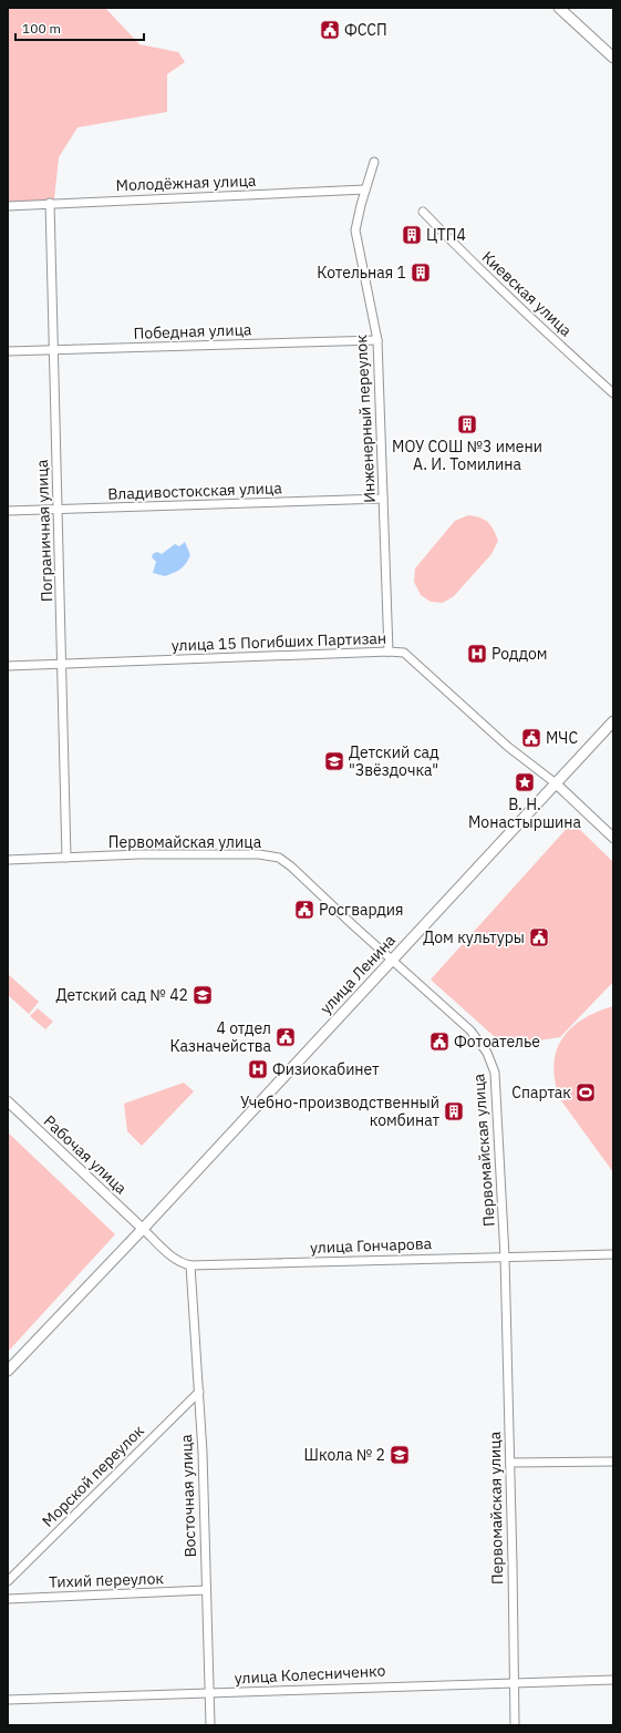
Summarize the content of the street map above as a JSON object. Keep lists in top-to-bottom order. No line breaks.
{"streets":{"main road":["улица Ленина"],"street":["Молодёжная улица","Киевская улица","Победная улица","Инженерный переулок","Владивостокская улица","Пограничная улица","улица 15 Погибших Партизан","Первомайская улица","Рабочая улица","улица Гончарова","Морской переулок","Восточная улица","Тихий переулок","улица Колесниченко"]},"crossings":[["Молодёжная улица","Инженерный переулок"],["Молодёжная улица","Пограничная улица"],["Победная улица","Инженерный переулок"],["Победная улица","Пограничная улица"],["Инженерный переулок","Владивостокская улица"],["Инженерный переулок","улица 15 Погибших Партизан"],["Владивостокская улица","Пограничная улица"],["Пограничная улица","улица 15 Погибших Партизан"],["Пограничная улица","Первомайская улица"],["улица 15 Погибших Партизан","улица Ленина"],["Первомайская улица","улица Ленина"],["Первомайская улица","улица Гончарова"],["Первомайская улица","улица Колесниченко"],["улица Ленина","Рабочая улица"],["улица Ленина","улица Гончарова"],["Рабочая улица","улица Гончарова"],["улица Гончарова","Восточная улица"],["Морской переулок","Восточная улица"],["Восточная улица","Тихий переулок"],["Восточная улица","улица Колесниченко"]],"places":{"public building":["ФССП","МЧС","Росгвардия","Дом культуры","4 отдел Казначейства","Фотоателье"],"building":["ЦТП4","Котельная 1","МОУ СОШ №3 имени А. И. Томилина","Учебно-производственный комбинат"],"hospital":["Роддом","Физиокабинет"],"school or university":["Детский сад \"Звёздочка\"","Детский сад № 42","Школа № 2"],"place":["В. Н. Монастыршина"],"sports":["Спартак"]},"scale_bar":"100 m"}
